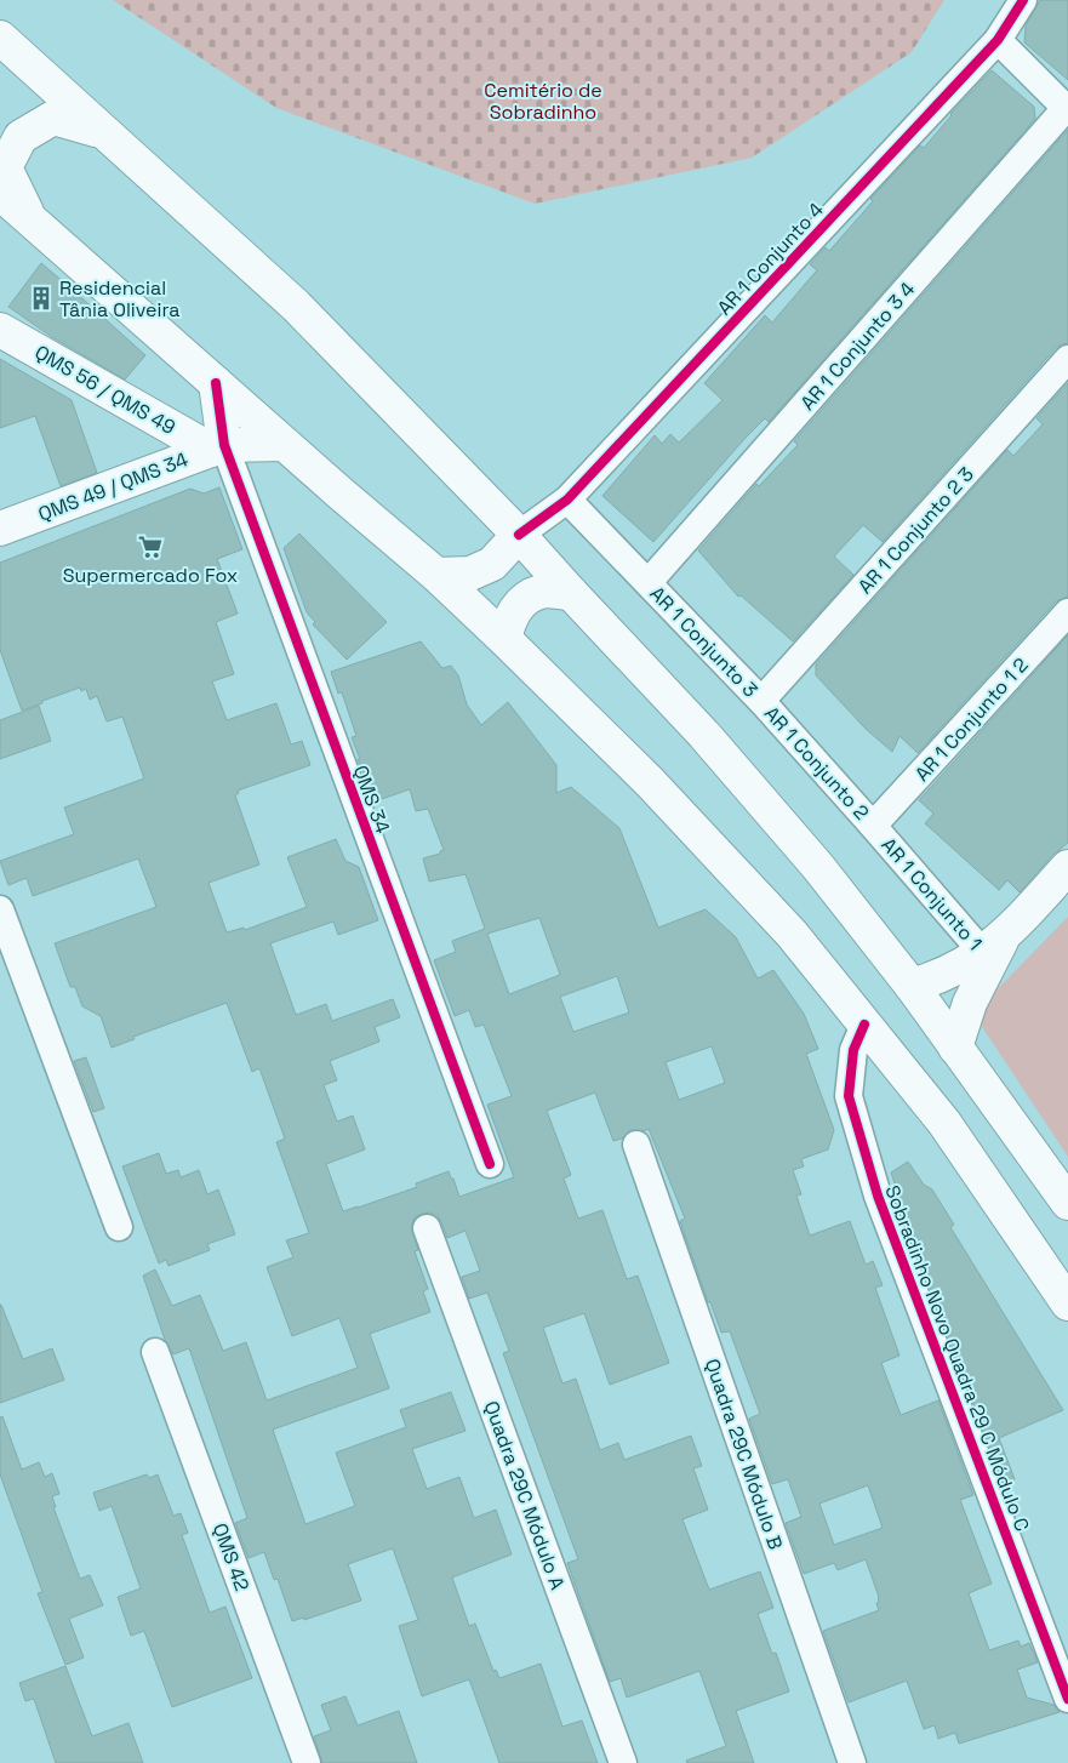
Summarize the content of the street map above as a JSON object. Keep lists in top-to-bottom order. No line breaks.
{"streets":{"main road":["QMS 56 / QMS 49","QMS 49 / QMS 34"],"street":["AR 1 Conjunto 4","AR 1 Conjunto 3 4","AR 1 Conjunto 2 3","AR 1 Conjunto 3","AR 1 Conjunto 1 2","AR 1 Conjunto 2","QMS 34","AR 1 Conjunto 1","Sobradinho Novo Quadra 29 C Módulo C","Quadra 29C Módulo B","Quadra 29C Módulo A","QMS 42"]},"crossings":[["AR 1 Conjunto 3 4","AR 1 Conjunto 3"],["QMS 56 / QMS 49","QMS 49 / QMS 34"],["QMS 56 / QMS 49","QMS 34"],["QMS 49 / QMS 34","QMS 34"],["AR 1 Conjunto 2 3","AR 1 Conjunto 3"],["AR 1 Conjunto 2 3","AR 1 Conjunto 2"],["AR 1 Conjunto 3","AR 1 Conjunto 2"],["AR 1 Conjunto 1 2","AR 1 Conjunto 2"],["AR 1 Conjunto 1 2","AR 1 Conjunto 1"],["AR 1 Conjunto 2","AR 1 Conjunto 1"]],"parks":["Cemitério de Sobradinho"],"places":{"building":["Residencial Tânia Oliveira"],"supermarket":["Supermercado Fox"]}}
